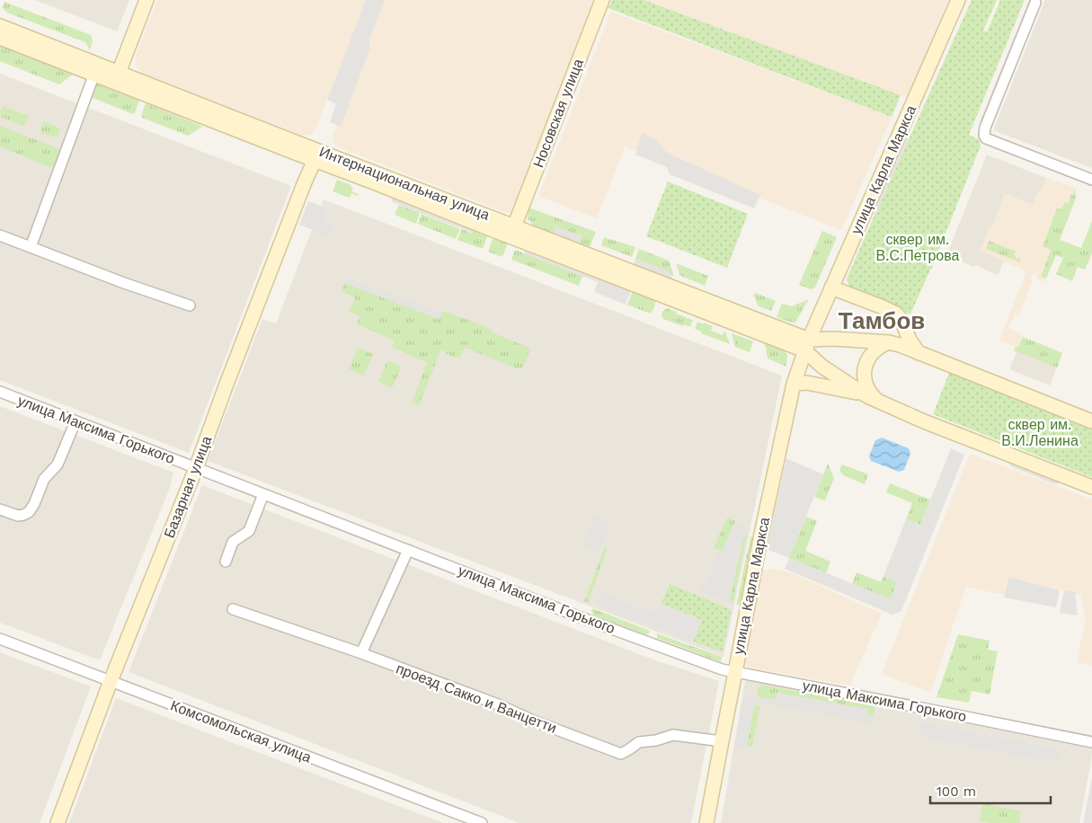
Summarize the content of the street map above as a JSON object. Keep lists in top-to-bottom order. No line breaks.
{"streets":{"main road":["Носовская улица","улица Карла Маркса","Интернациональная улица","Базарная улица"],"street":["улица Максима Горького","проезд Сакко и Ванцетти","Комсомольская улица"]},"crossings":[["Носовская улица","Интернациональная улица"],["улица Карла Маркса","Интернациональная улица"],["улица Карла Маркса","улица Максима Горького"],["улица Карла Маркса","проезд Сакко и Ванцетти"],["Интернациональная улица","Базарная улица"],["улица Максима Горького","Базарная улица"],["Базарная улица","Комсомольская улица"]],"districts":["Тамбов"],"parks":["сквер им. В.С.Петрова","сквер им. В.И.Ленина"],"scale_bar":"100 m"}
